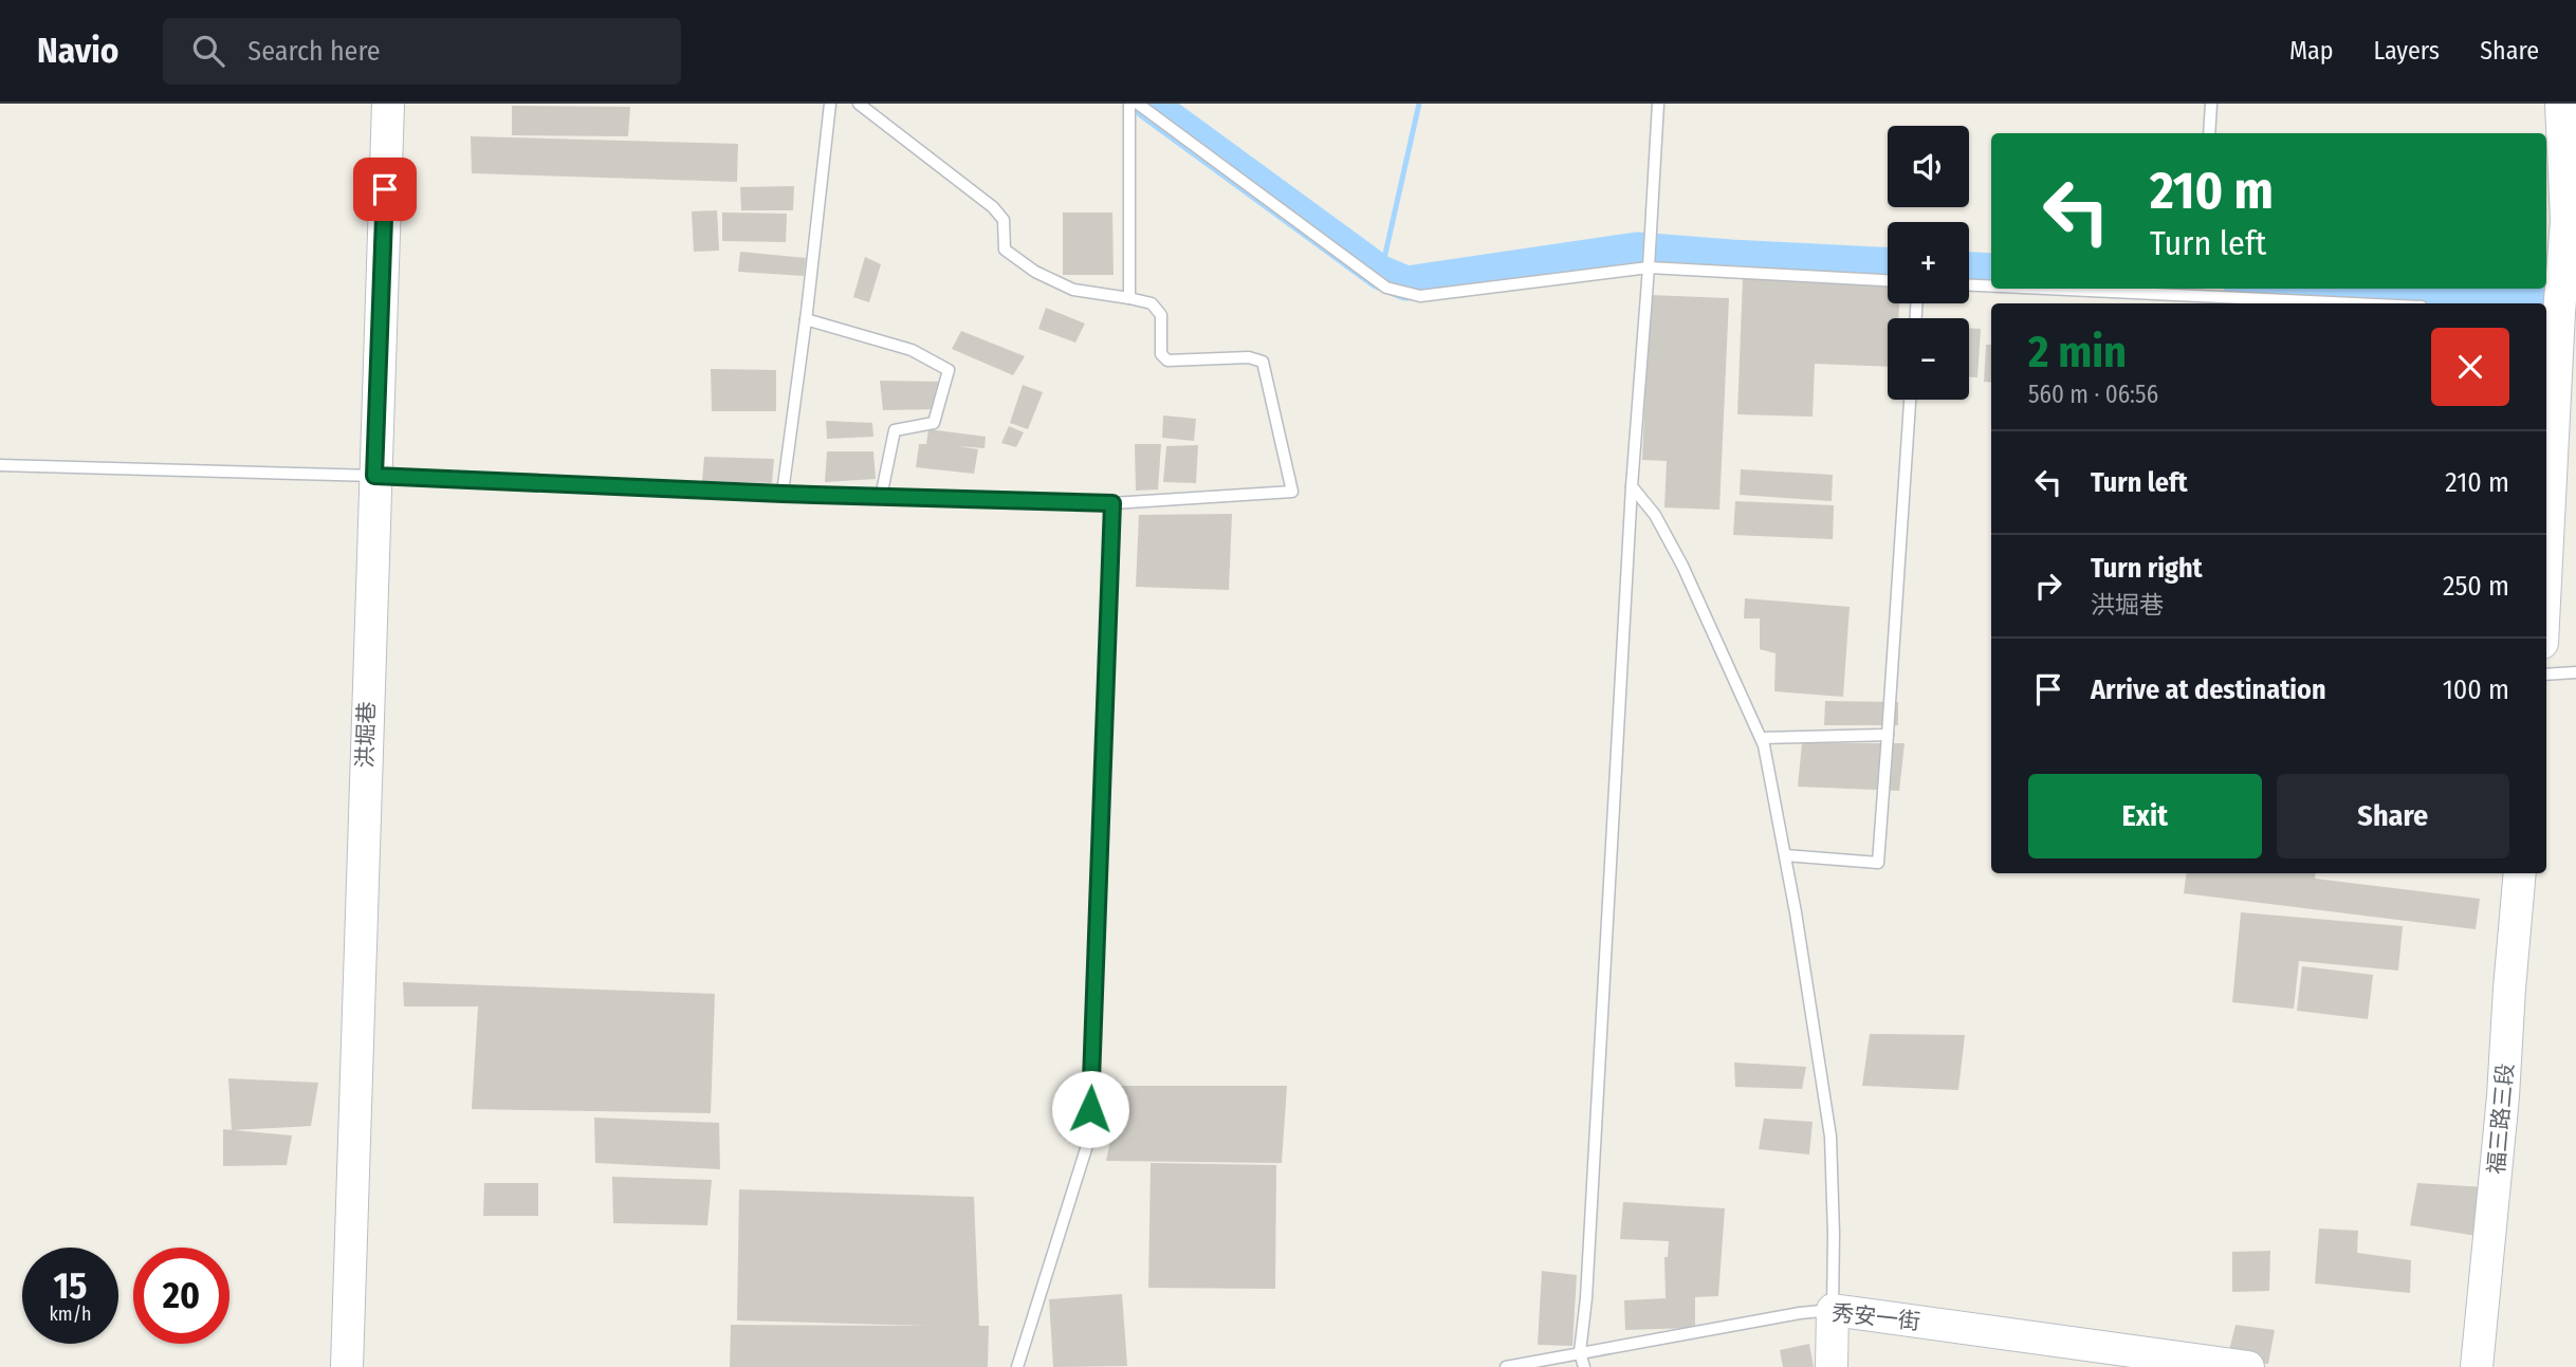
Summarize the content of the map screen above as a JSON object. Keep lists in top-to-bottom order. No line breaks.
{"streets":{"street":["洪堀巷","福三路三段","秀安一街"]},"page":{"header":"Navio","search":"Search here","nav":["Map","Layers","Share"],"map_buttons":["+","−"],"turn":["210 m","Turn left"],"heading":["2 min","560 m · 06:56"],"list":[{"name":"Turn left","value":"210 m"},{"name":"Turn right","note":"洪堀巷","value":"250 m"},{"name":"Arrive at destination","value":"100 m"}],"buttons":["Exit","Share"],"speed":"15 km/h","limit":"20"}}
